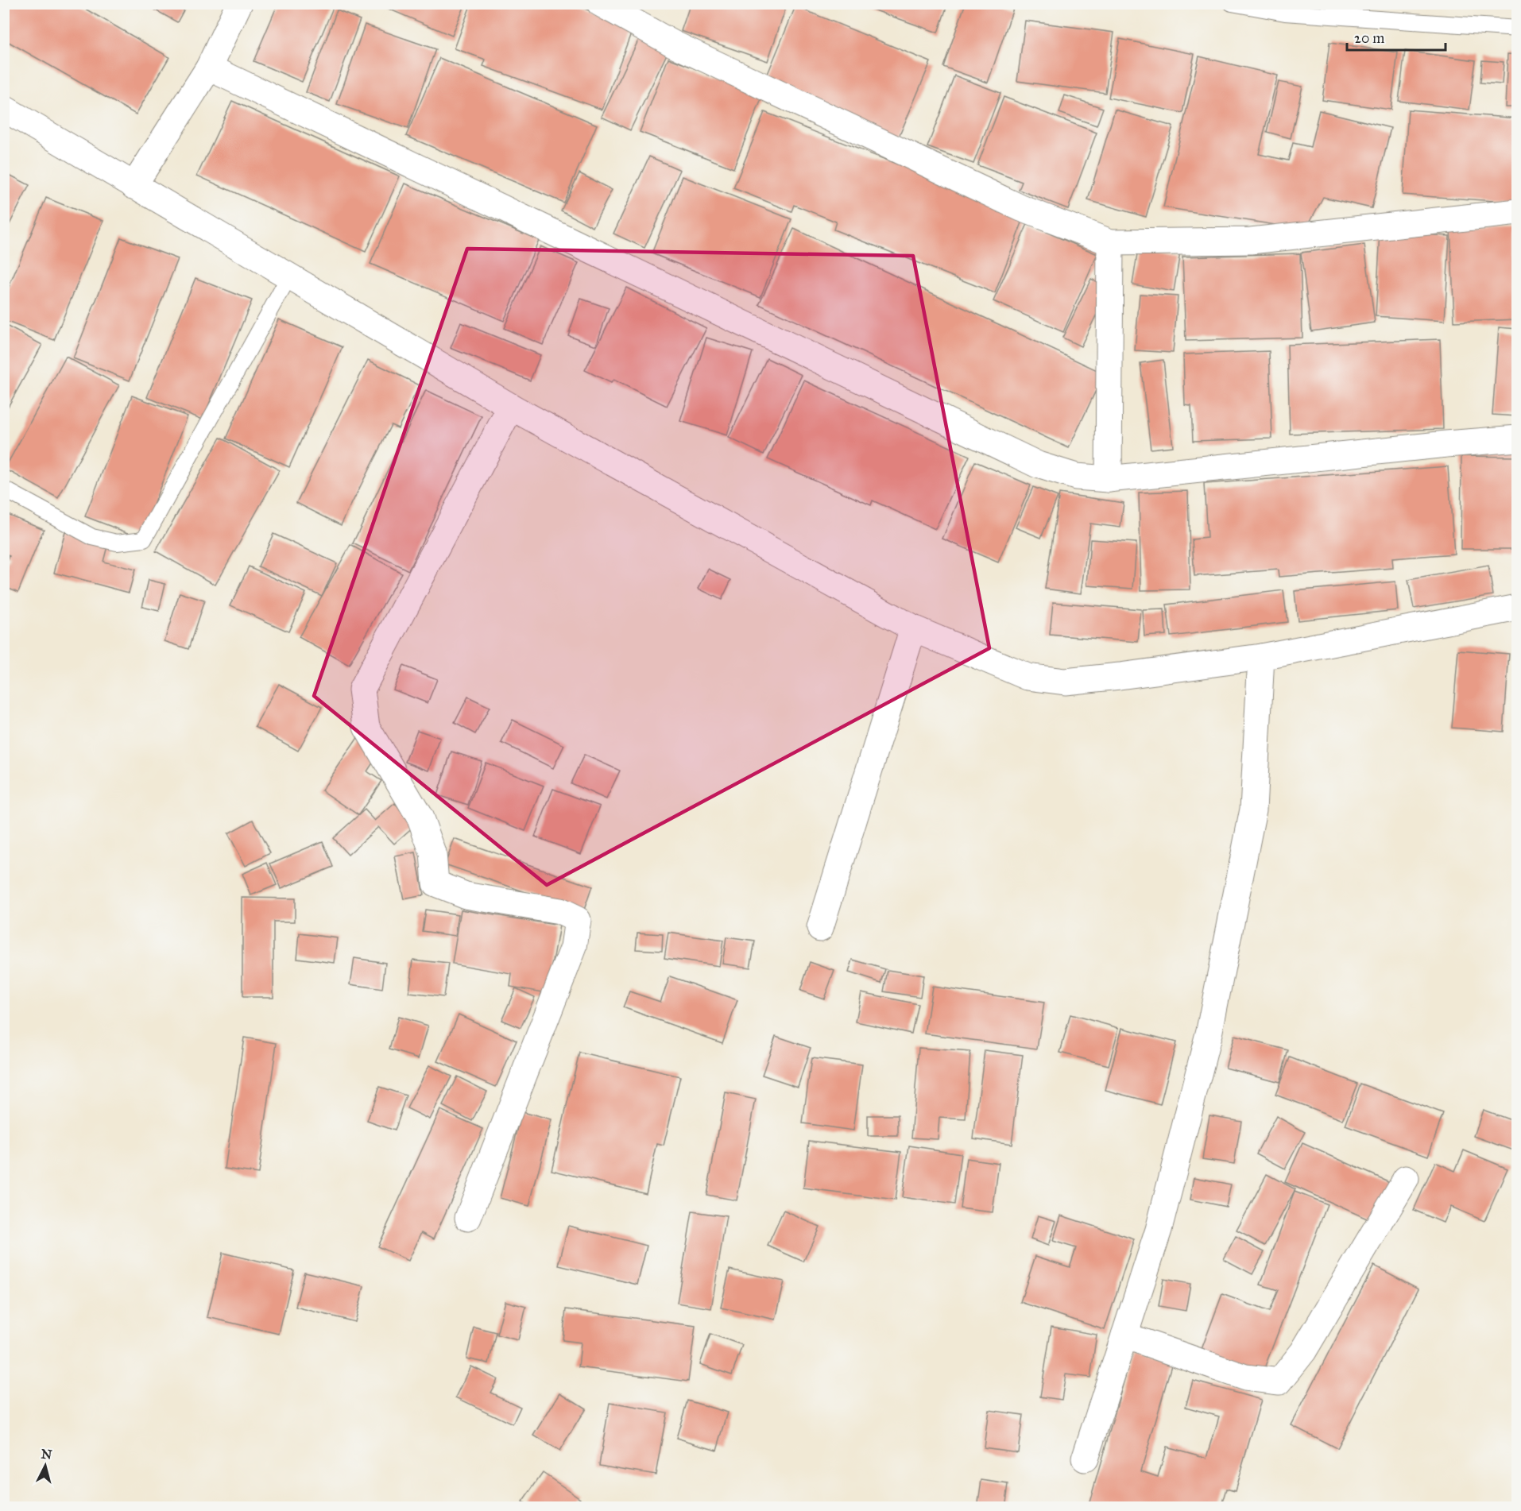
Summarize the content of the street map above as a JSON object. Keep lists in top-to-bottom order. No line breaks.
{"scale_bar":"20 m","north":"top"}
